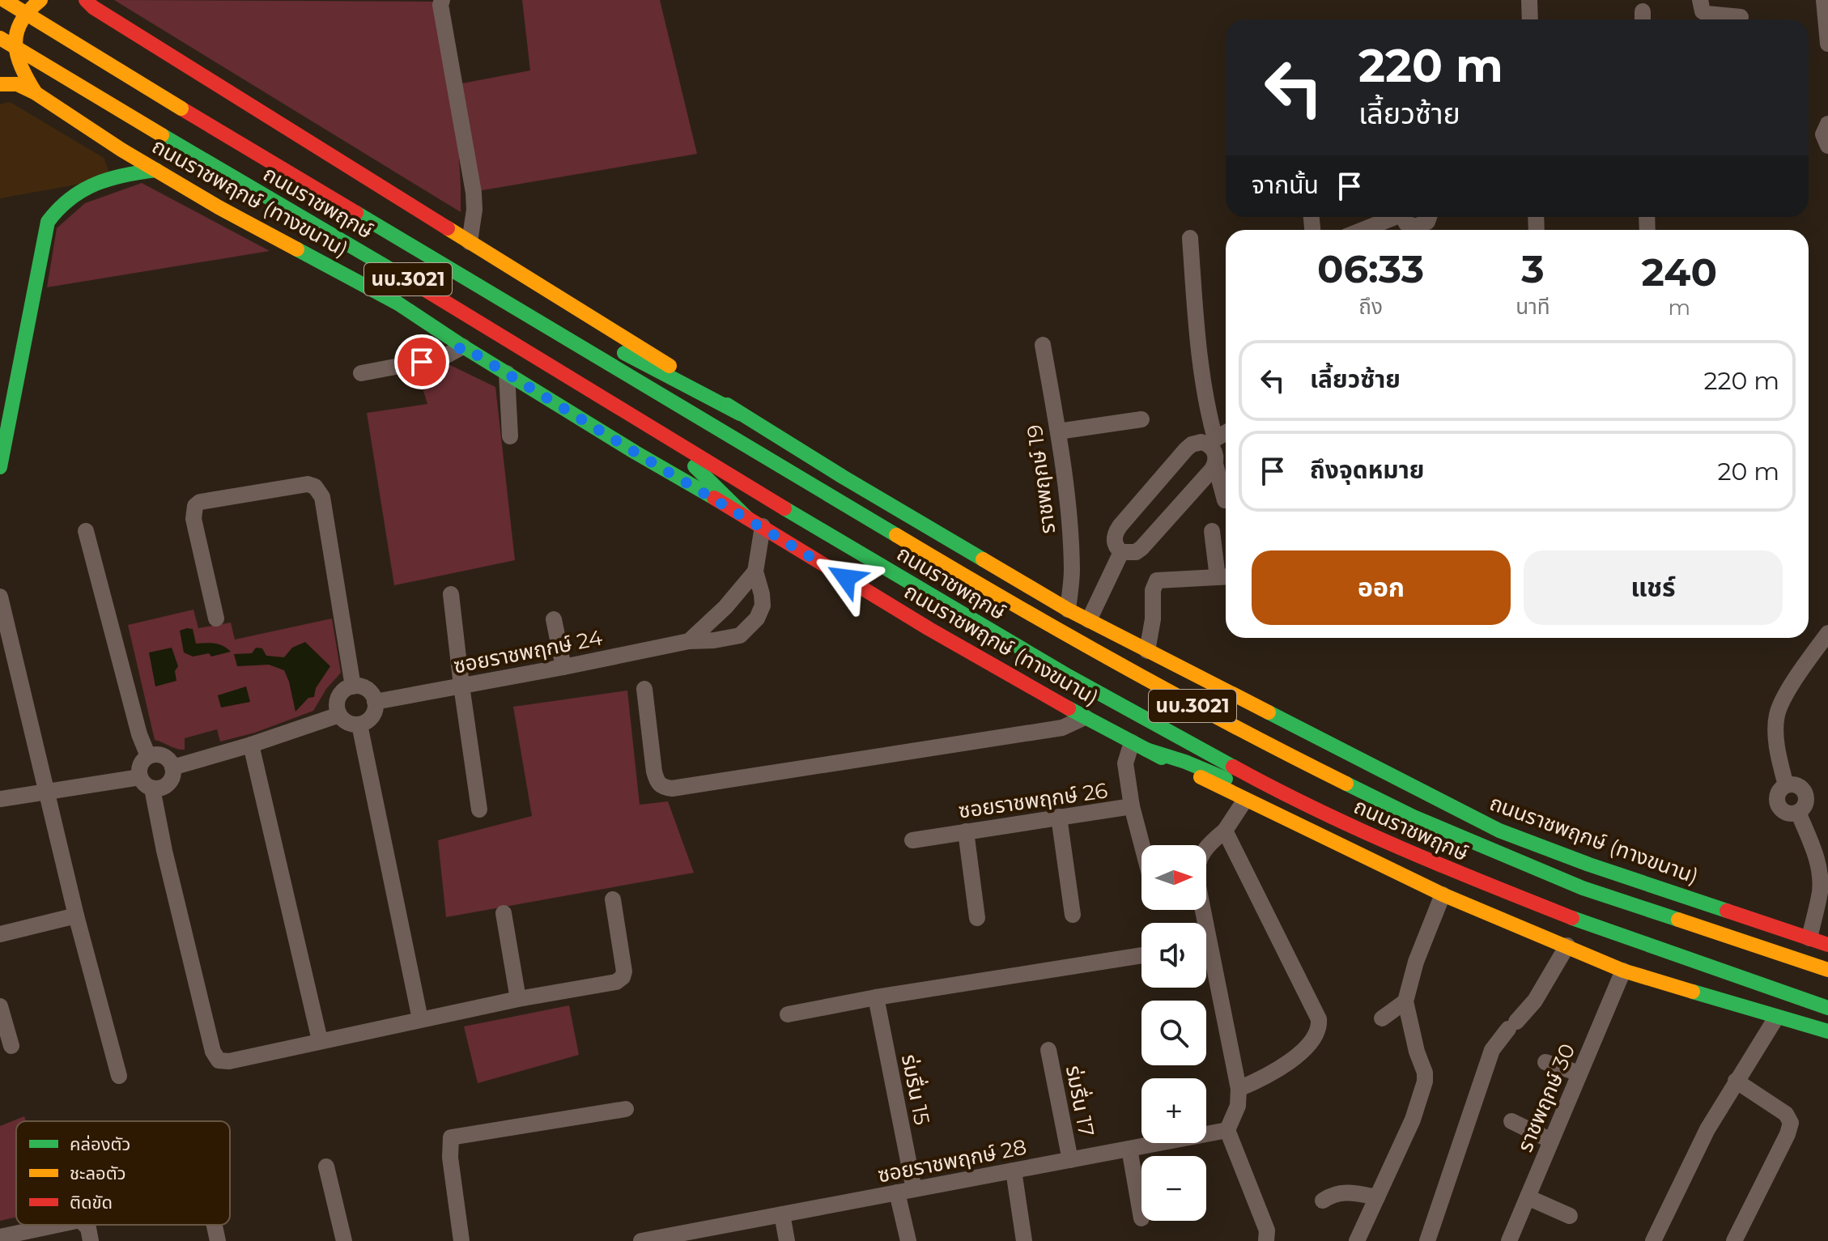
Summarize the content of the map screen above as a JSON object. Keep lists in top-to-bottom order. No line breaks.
{"streets":{"main road":["ถนนราชพฤกษ์ (ทางขนาน)","ถนนราชพฤกษ์","นบ.3021"],"street":["ราชพฤกษ์ 19","ซอยราชพฤกษ์ 24","ซอยราชพฤกษ์ 26","ร่มรื่น 15","ราชพฤกษ์ 30","ร่มรื่น 17","ซอยราชพฤกษ์ 28"]},"crossings":[["ถนนราชพฤกษ์ (ทางขนาน)","ราชพฤกษ์ 19"],["ถนนราชพฤกษ์ (ทางขนาน)","ซอยราชพฤกษ์ 24"],["ถนนราชพฤกษ์ (ทางขนาน)","ซอยราชพฤกษ์ 26"],["ร่มรื่น 15","ซอยราชพฤกษ์ 28"],["ร่มรื่น 17","ซอยราชพฤกษ์ 28"]],"legend":["คล่องตัว","ชะลอตัว","ติดขัด"],"north":"right","page":{"turn":["220 m","เลี้ยวซ้าย"],"then":"จากนั้น","eta":["06:33","ถึง","3","นาที","240","m"],"list":[{"name":"เลี้ยวซ้าย","value":"220 m"},{"name":"ถึงจุดหมาย","value":"20 m"}],"buttons":["ออก","แชร์"],"map_buttons":["+","−"]}}
